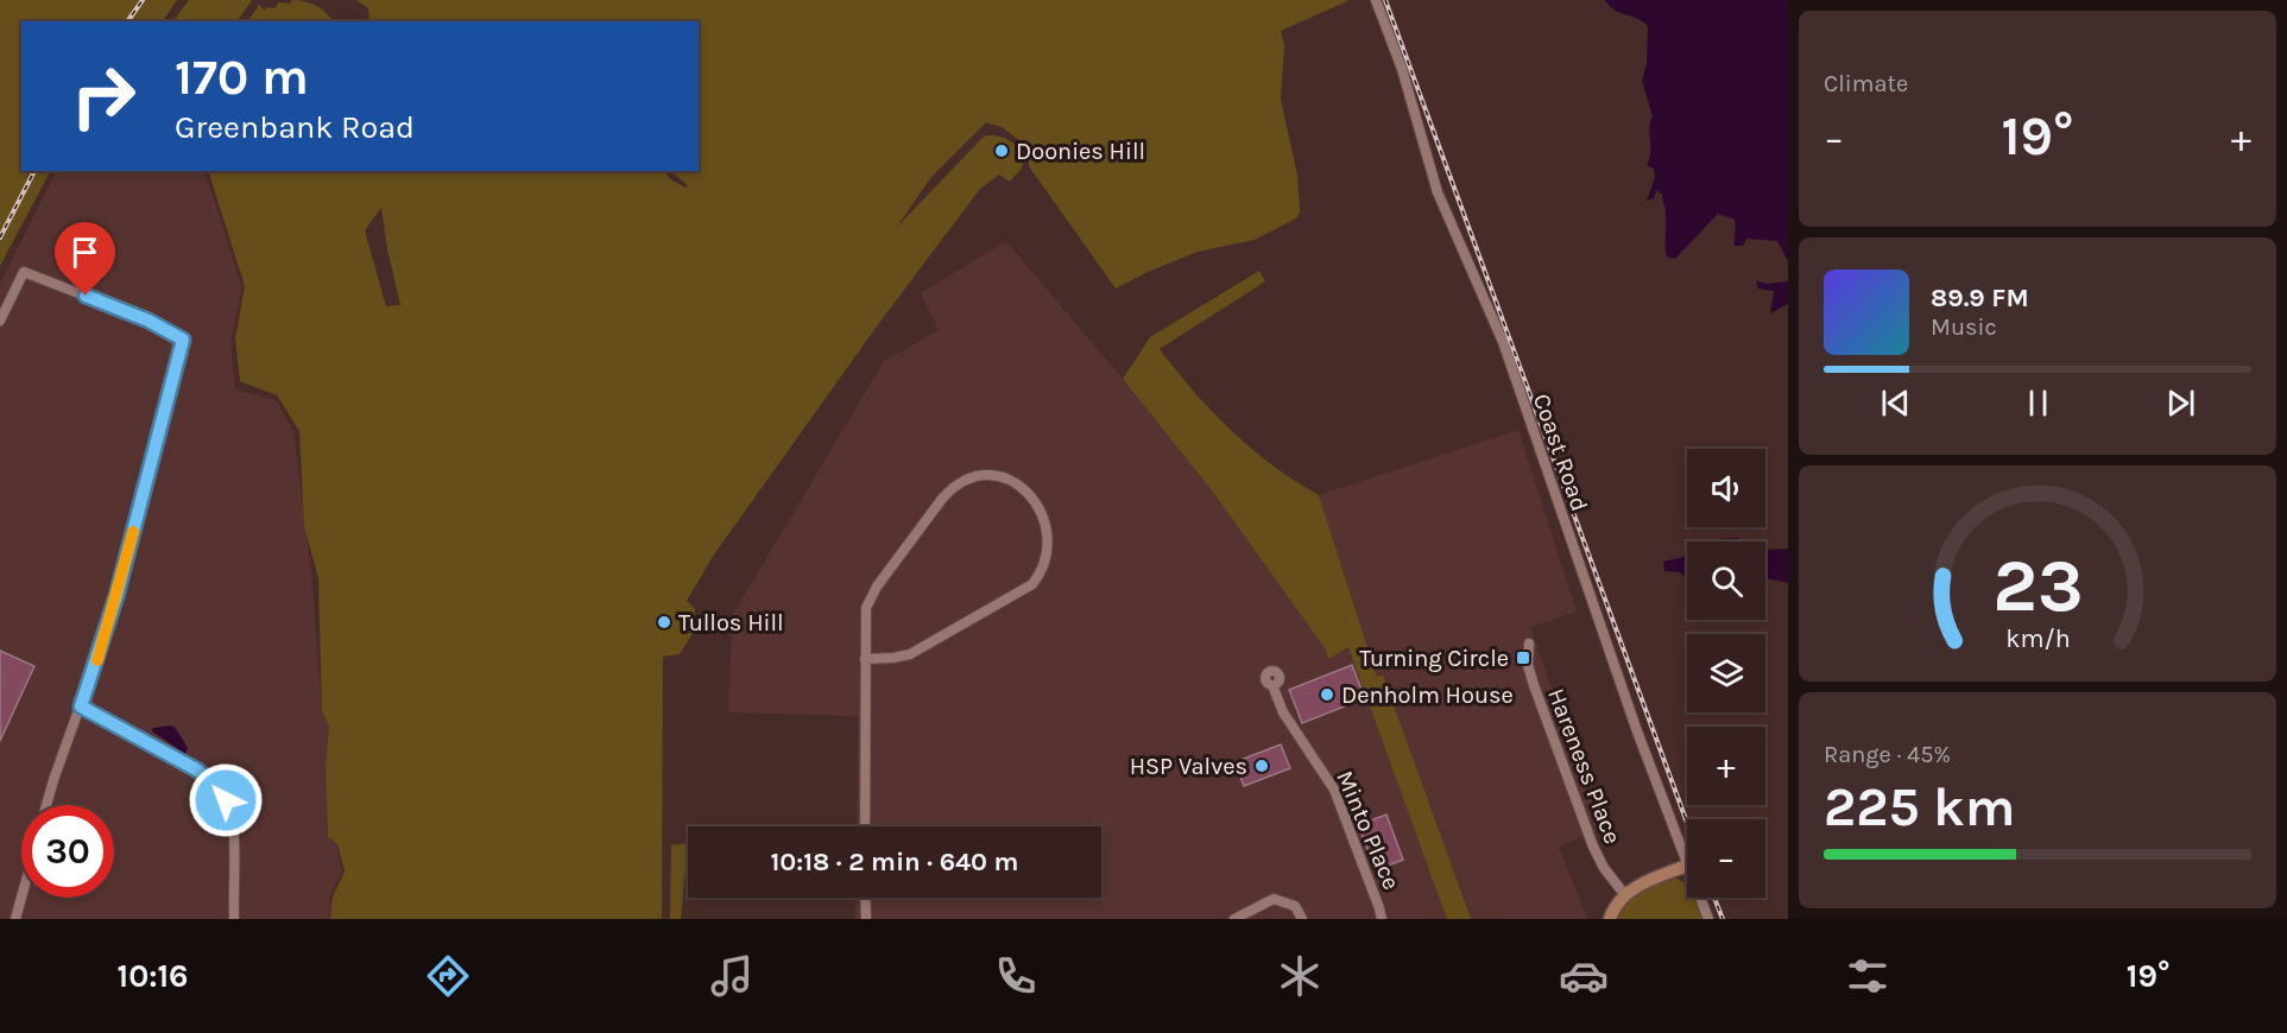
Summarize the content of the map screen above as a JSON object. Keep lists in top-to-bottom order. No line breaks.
{"streets":{"street":["Coast Road","Hareness Place","Minto Place"]},"places":{"other":["Doonies Hill","Tullos Hill","Denholm House","HSP Valves"],"transit":["Turning Circle"]},"page":{"tile":["Climate",["Range · 45%","225 km"]],"turn":["170 m","Greenbank Road"],"heat":["−","19°","+"],"song":["89.9 FM","Music"],"map_buttons":["+","−"],"limit":"30","trip":"10:18 · 2 min · 640 m","tabs":["10:16","19°"],"gauge":["23","km/h"]}}
